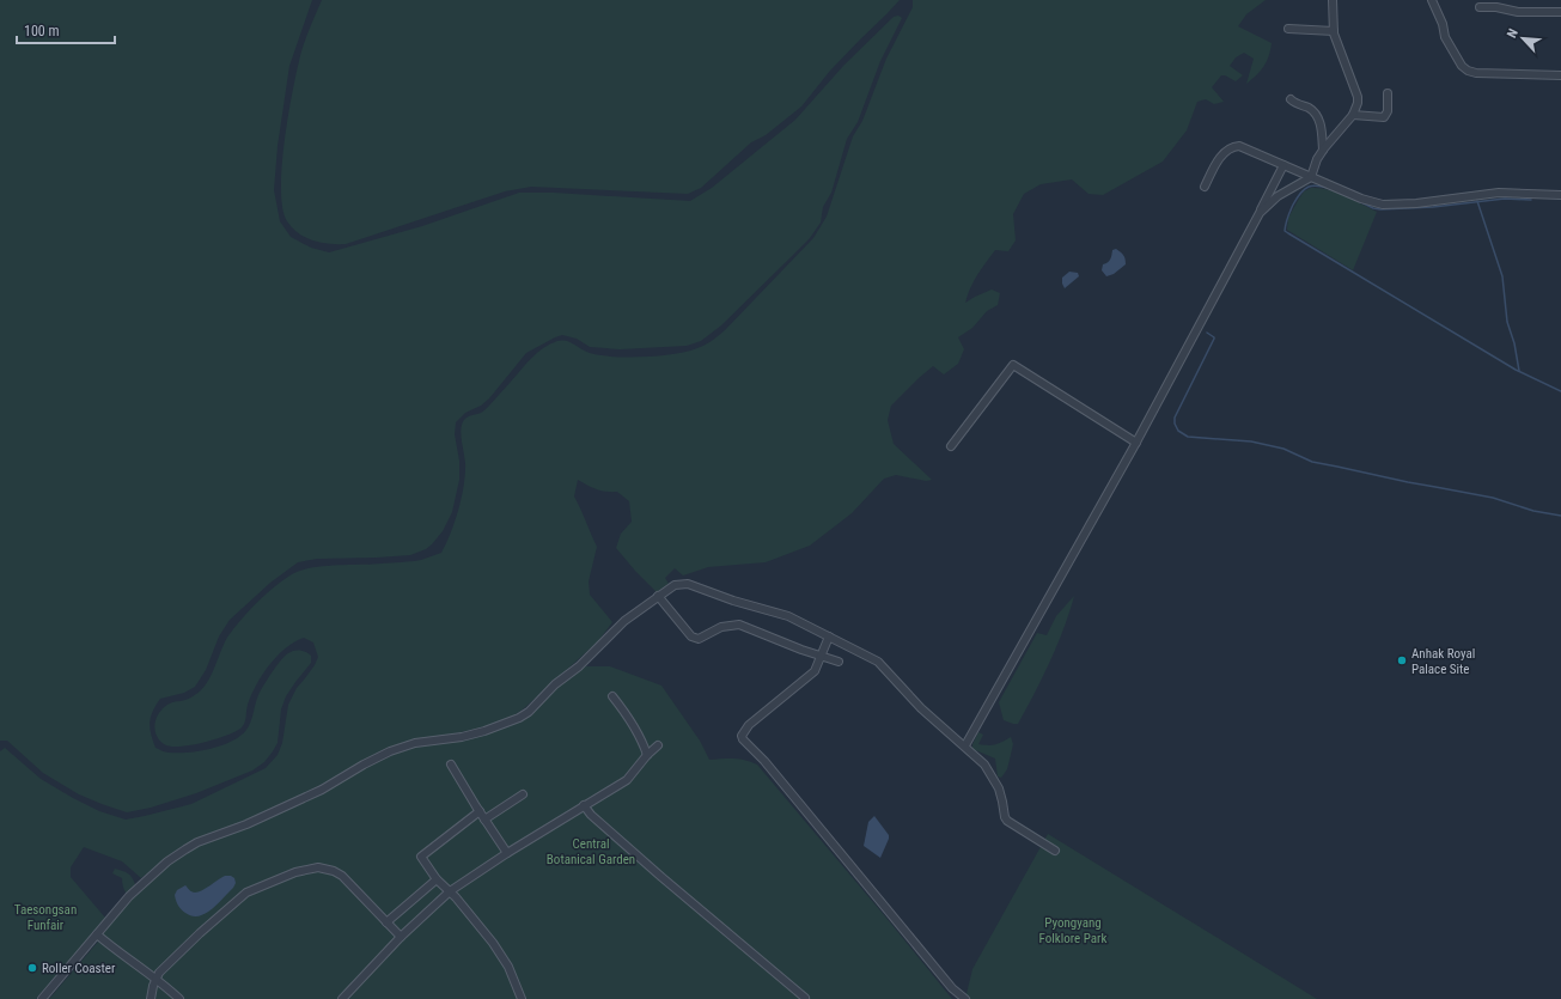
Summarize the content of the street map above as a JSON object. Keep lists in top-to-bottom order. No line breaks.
{"parks":["Central Botanical Garden","Taesongsan Funfair","Pyongyang Folklore Park"],"places":["Anhak Royal Palace Site","Roller Coaster"],"scale_bar":"100 m","north":"top left"}
